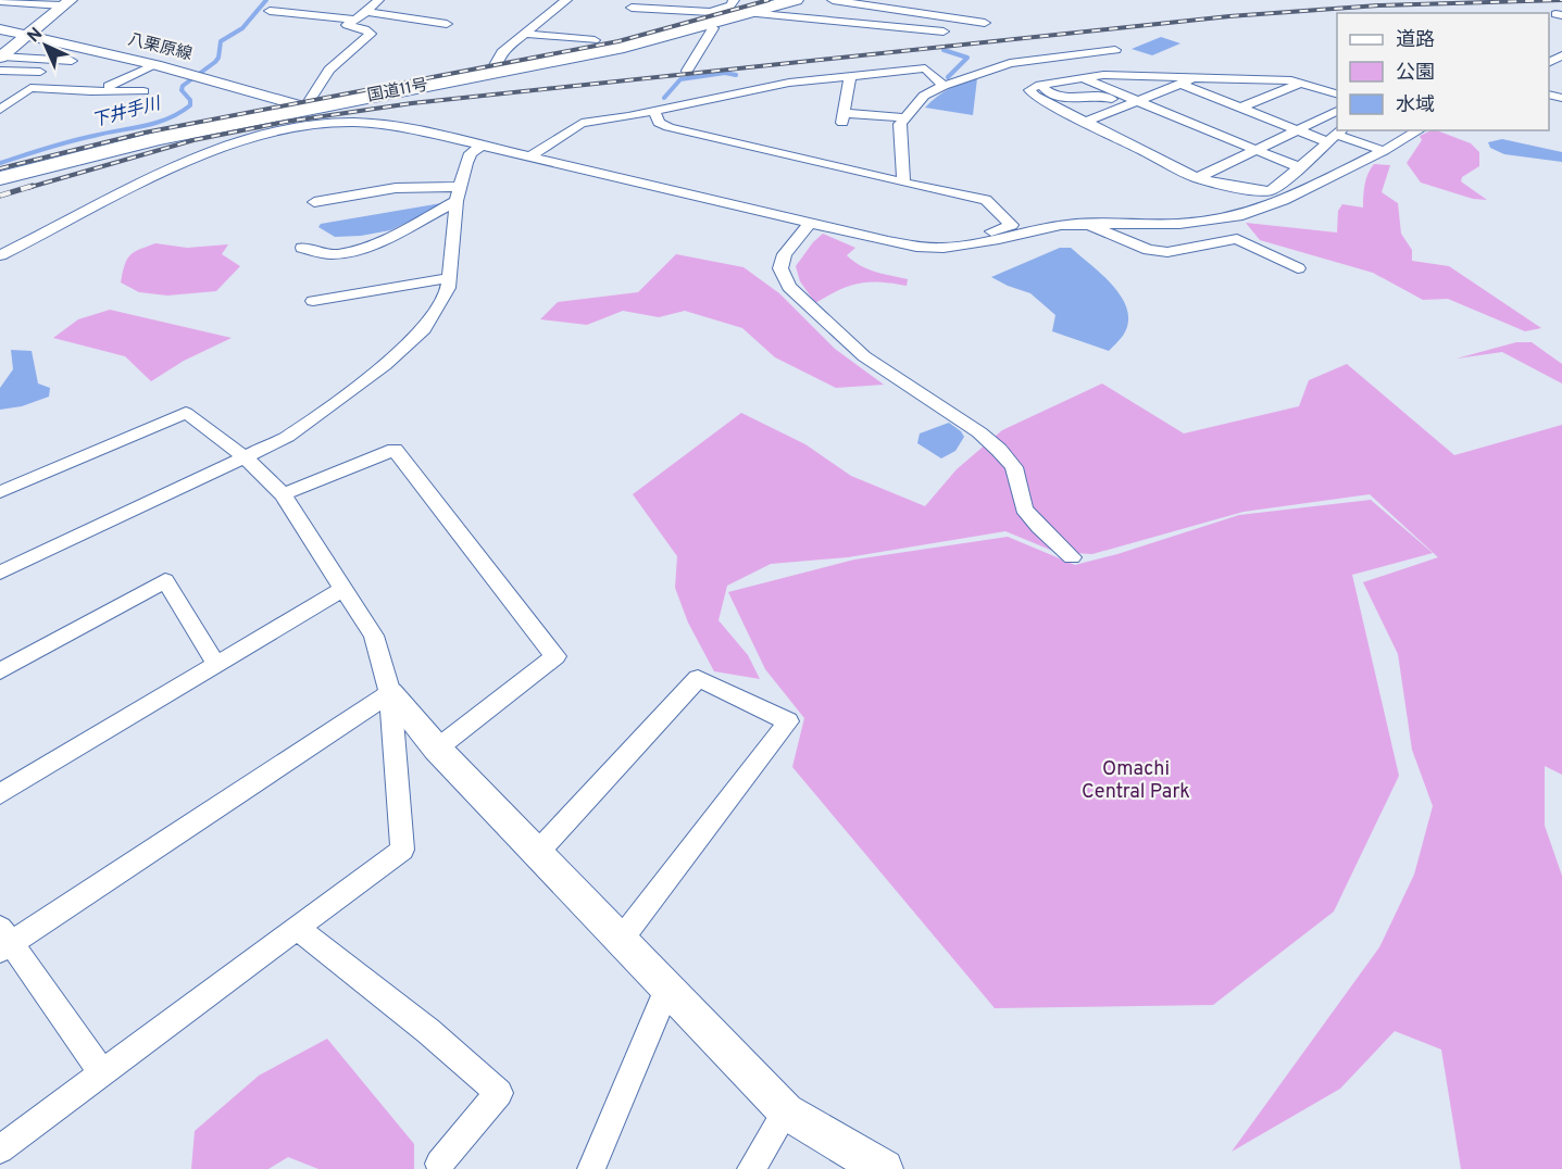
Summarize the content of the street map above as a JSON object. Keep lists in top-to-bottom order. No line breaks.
{"streets":{"highway":["国道11号"],"street":["八栗原線"]},"crossings":[["八栗原線","国道11号"]],"water":["下井手川"],"parks":["Omachi Central Park"],"legend":["道路","公園","水域"],"north":"top left"}
